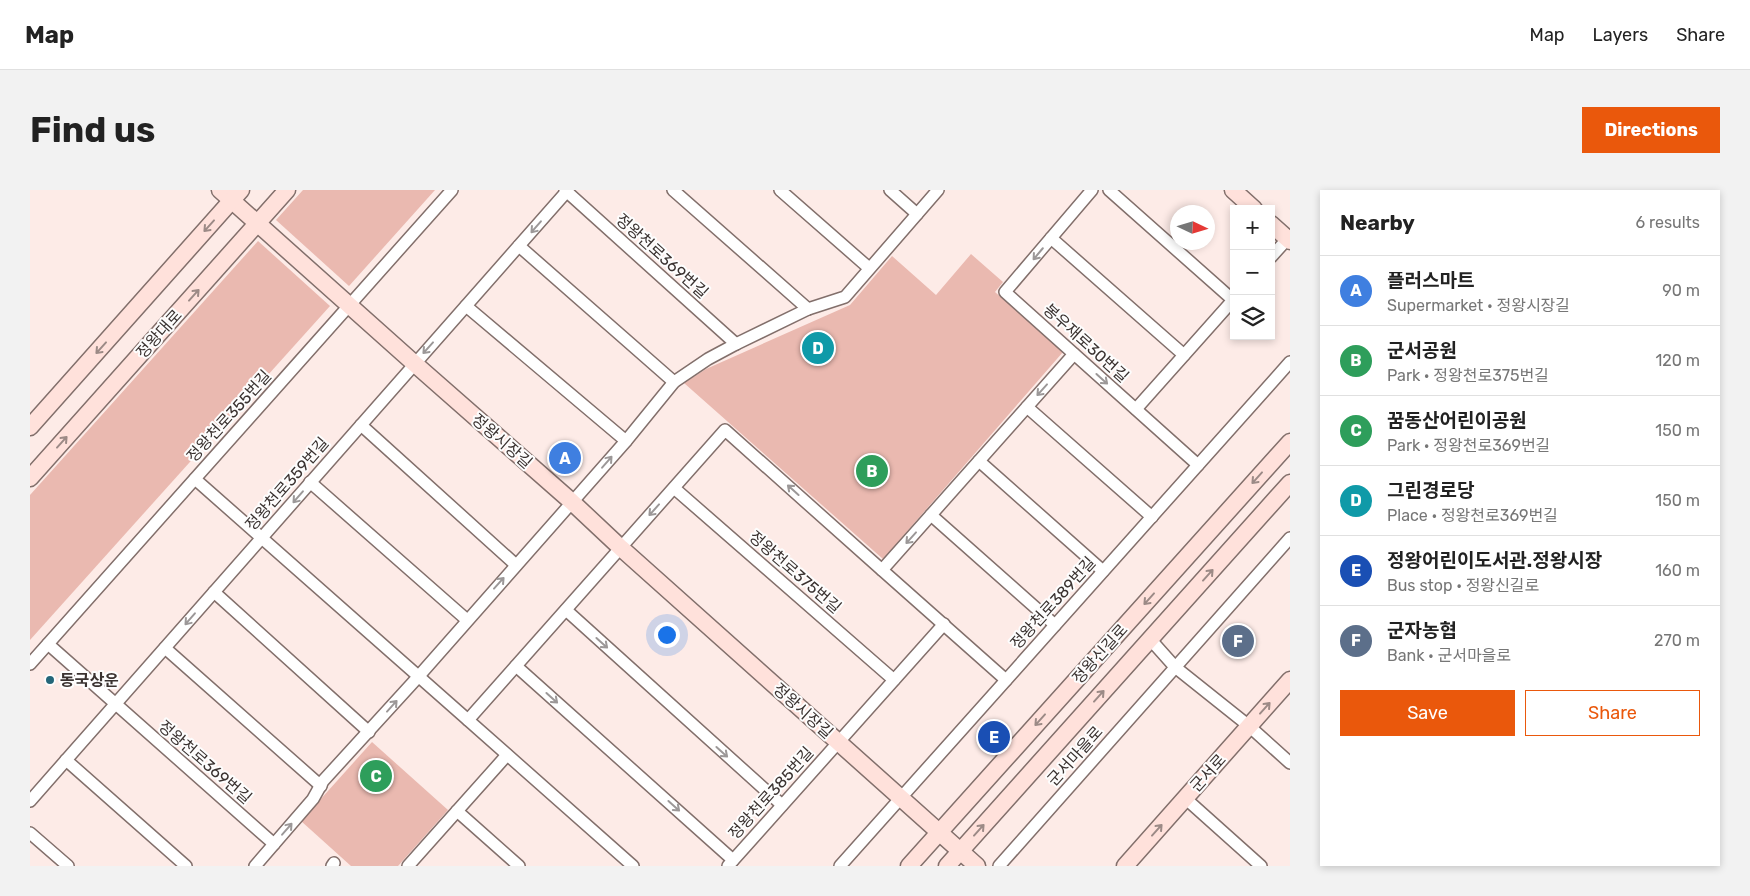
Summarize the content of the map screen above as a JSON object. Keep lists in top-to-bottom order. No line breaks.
{"streets":{"street":["정왕천로369번길","정왕대로","봉우재로30번길","정왕천로355번길","정왕시장길","정왕천로359번길","정왕천로375번길","정왕천로389번길","정왕신길로","군서마을로","군서로","정왕천로385번길"]},"crossings":[["정왕천로369번길","정왕천로355번길"],["정왕천로369번길","정왕천로359번길"],["정왕대로","정왕시장길"],["봉우재로30번길","정왕천로389번길"],["정왕천로355번길","정왕시장길"],["정왕시장길","정왕천로359번길"],["정왕시장길","정왕천로375번길"],["정왕시장길","정왕천로389번길"],["정왕시장길","정왕신길로"],["정왕시장길","정왕천로385번길"]],"one_way":["정왕천로359번길","군서로"],"places":["동국상운"],"north":"right","page":{"header":"Map","nav":["Map","Layers","Share"],"buttons":["Directions",["Save","Share"]],"title":"Find us","heading":["Nearby","6 results"],"map_buttons":["+","−"],"list":[{"mark":"A","name":"플러스마트","note":"Supermarket · 정왕시장길","value":"90 m"},{"mark":"B","name":"군서공원","note":"Park · 정왕천로375번길","value":"120 m"},{"mark":"C","name":"꿈동산어린이공원","note":"Park · 정왕천로369번길","value":"150 m"},{"mark":"D","name":"그린경로당","note":"Place · 정왕천로369번길","value":"150 m"},{"mark":"E","name":"정왕어린이도서관.정왕시장","note":"Bus stop · 정왕신길로","value":"160 m"},{"mark":"F","name":"군자농협","note":"Bank · 군서마을로","value":"270 m"}],"pins":["D","A","B","F","E","C"]}}
